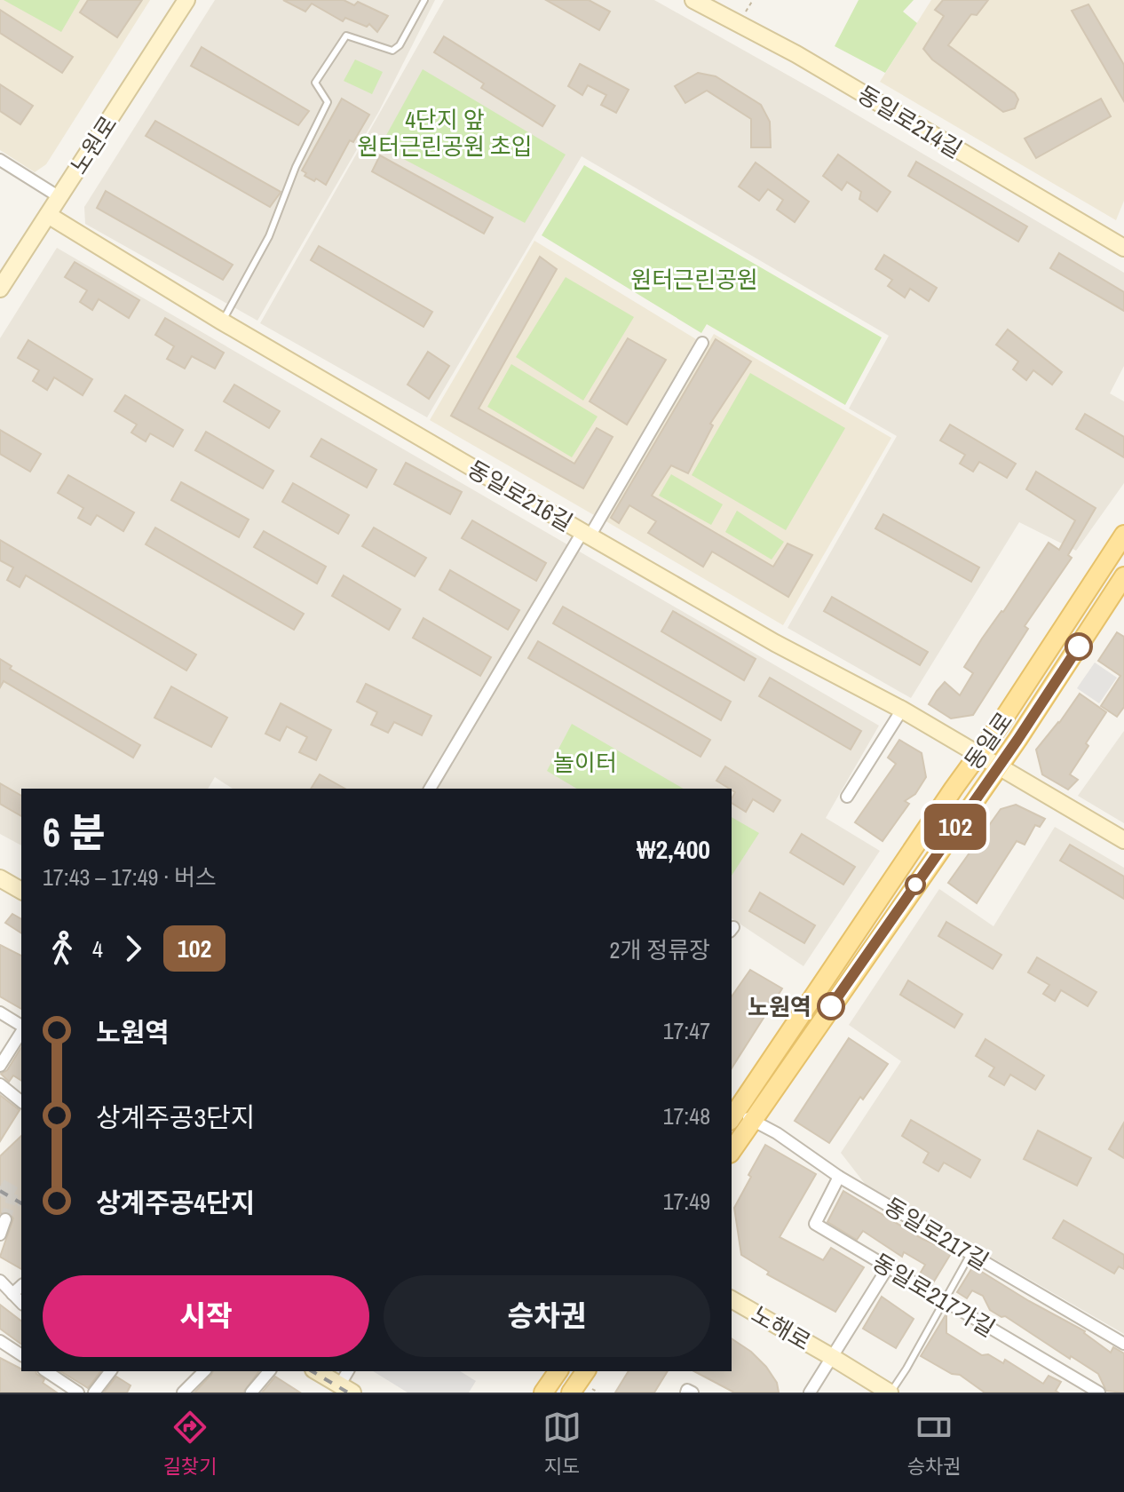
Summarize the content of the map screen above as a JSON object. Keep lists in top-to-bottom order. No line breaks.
{"streets":{"main road":["동일로"],"street":["동일로214길","노원로","동일로216길","동일로217길","동일로217가길","노해로"]},"crossings":[["노원로","동일로216길"],["동일로216길","동일로"],["동일로","동일로217길"],["동일로217길","동일로217가길"],["동일로217가길","노해로"]],"parks":["4단지 앞 원터근린공원 초입","원터근린공원","놀이터"],"places":["노원역"],"lines":["bus line 102"],"page":{"on_map":"102","heading":["6 분","17:43 – 17:49 · 버스","₩2,400"],"legs":["4","102","2개 정류장"],"list":[{"name":"노원역","value":"17:47"},{"name":"상계주공3단지","value":"17:48"},{"name":"상계주공4단지","value":"17:49"}],"buttons":["시작","승차권"],"tabs":["길찾기","지도","승차권"]}}
